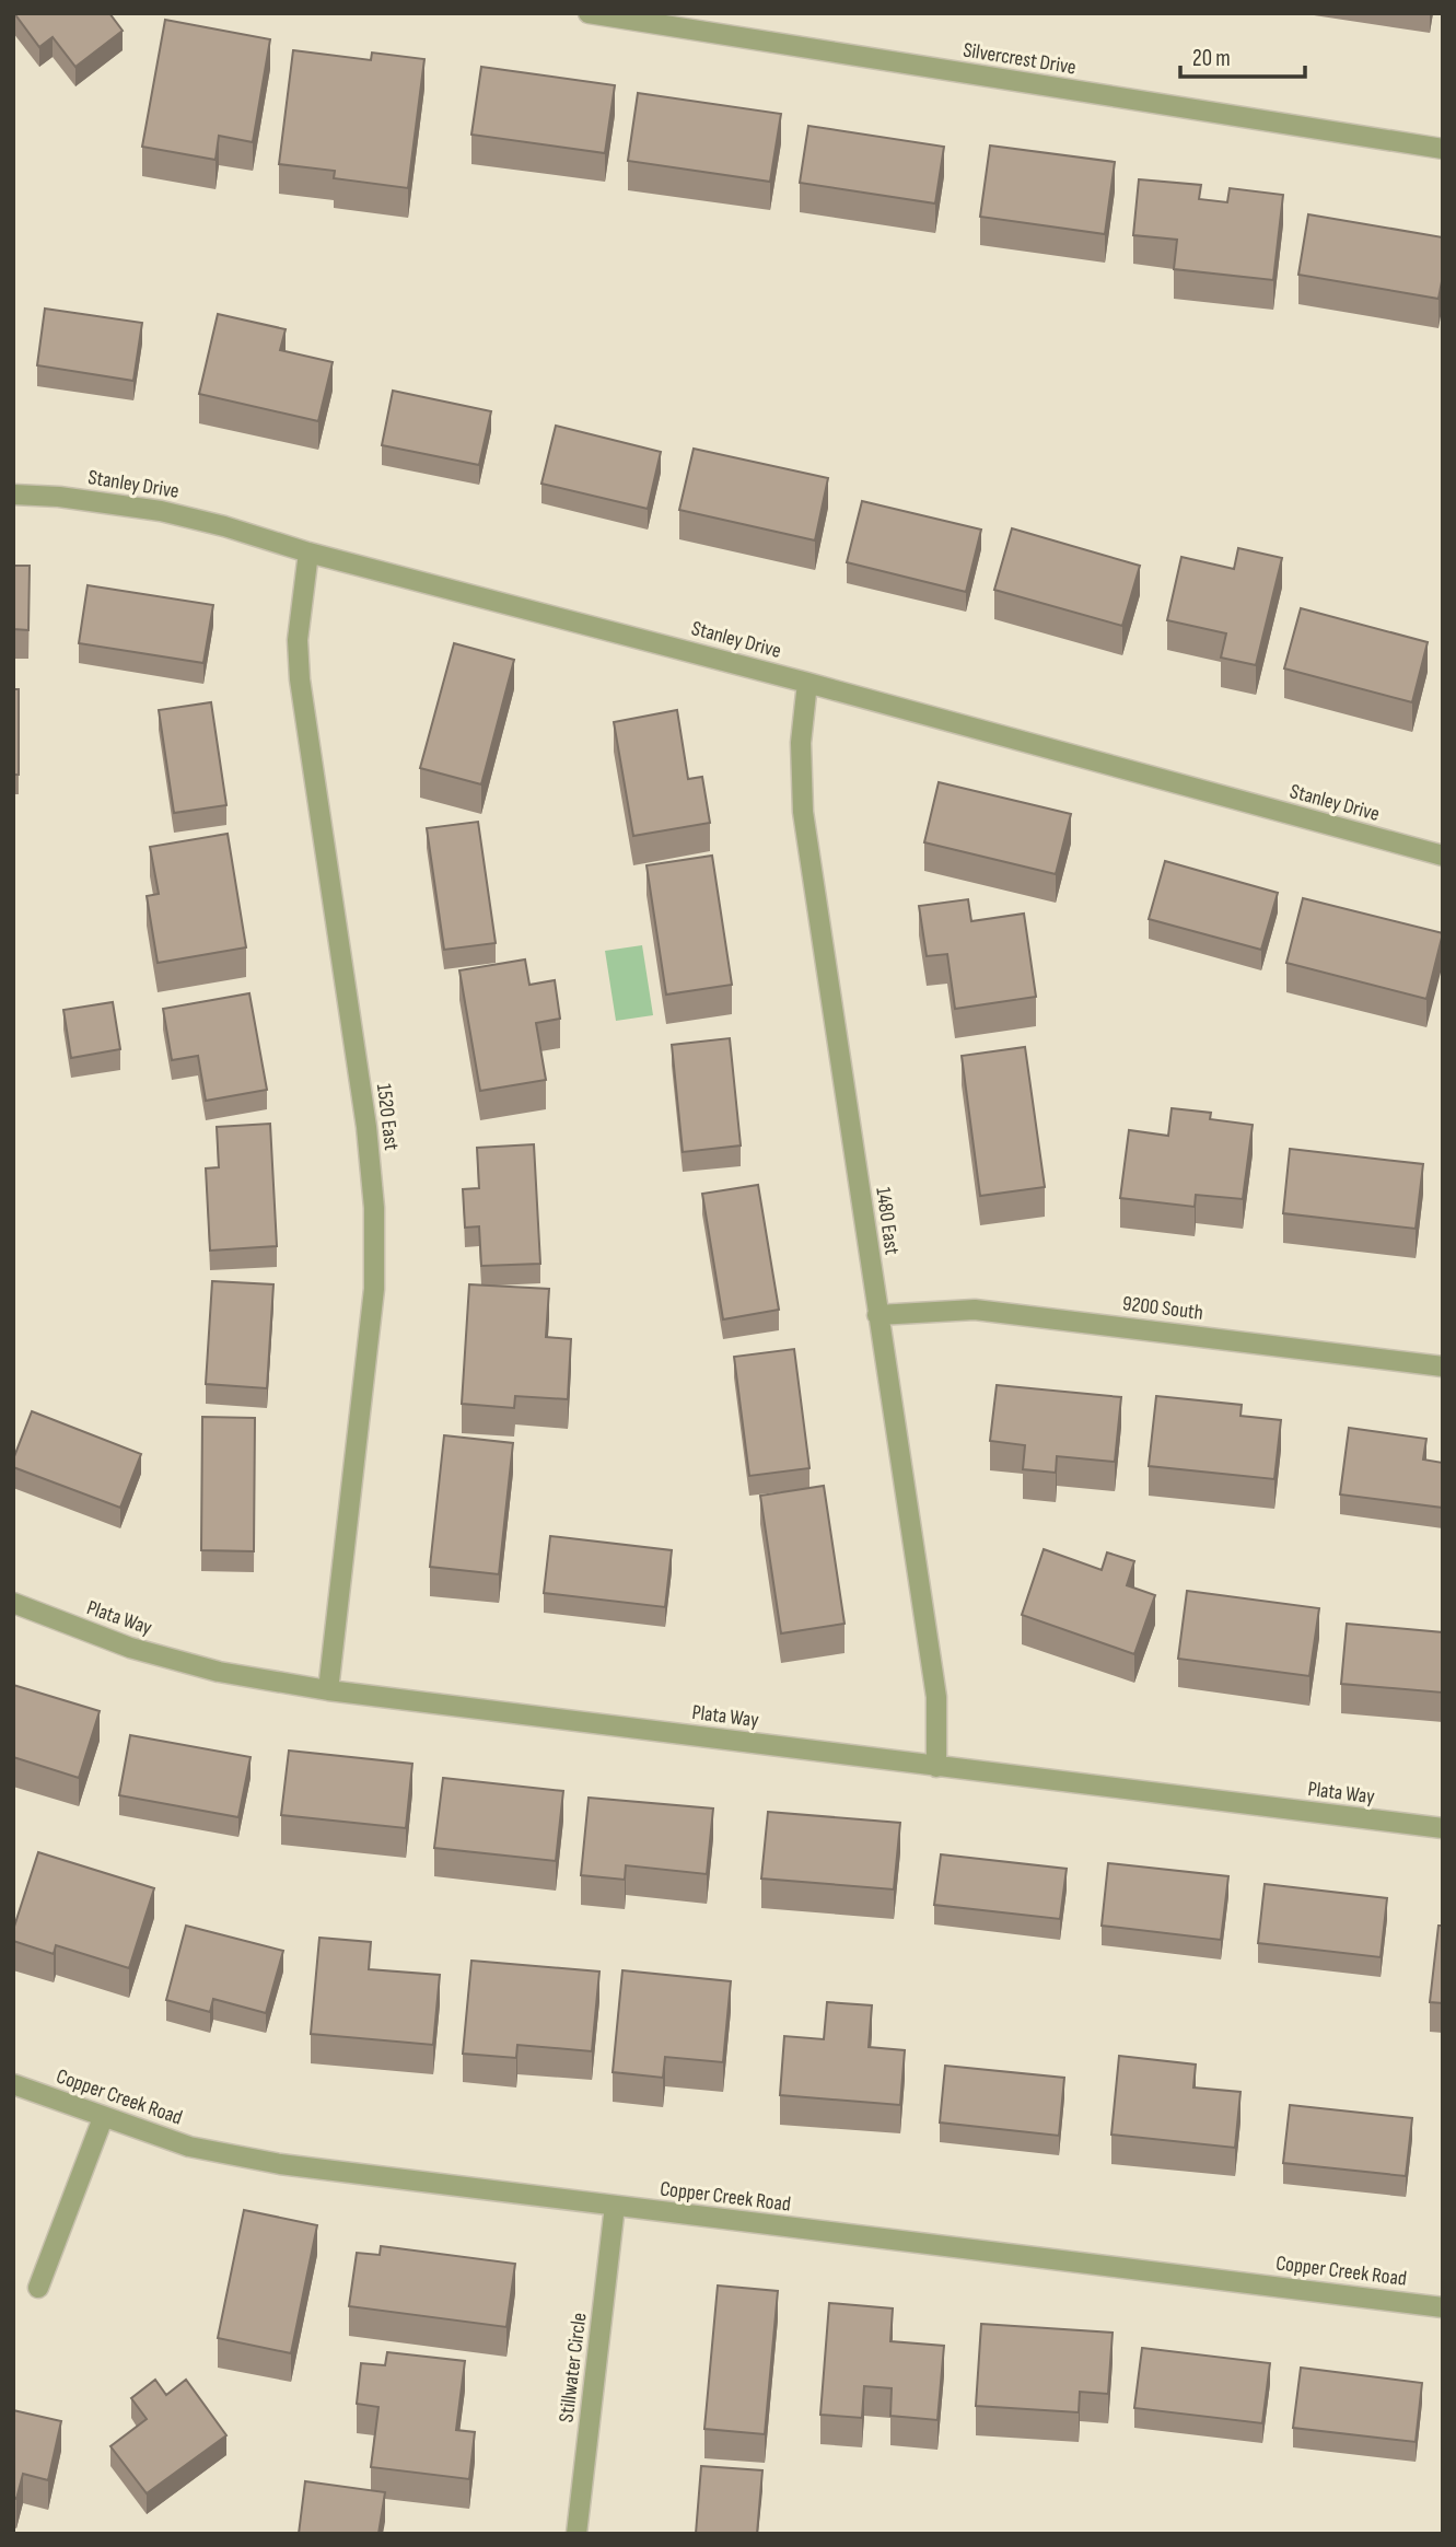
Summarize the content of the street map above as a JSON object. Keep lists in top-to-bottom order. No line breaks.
{"streets":{"street":["Silvercrest Drive","Stanley Drive","1520 East","1480 East","9200 South","Plata Way","Copper Creek Road","Stillwater Circle"]},"crossings":[["Stanley Drive","1520 East"],["Stanley Drive","1480 East"],["1520 East","Plata Way"],["1480 East","9200 South"],["1480 East","Plata Way"],["Copper Creek Road","Stillwater Circle"]],"scale_bar":"20 m"}
